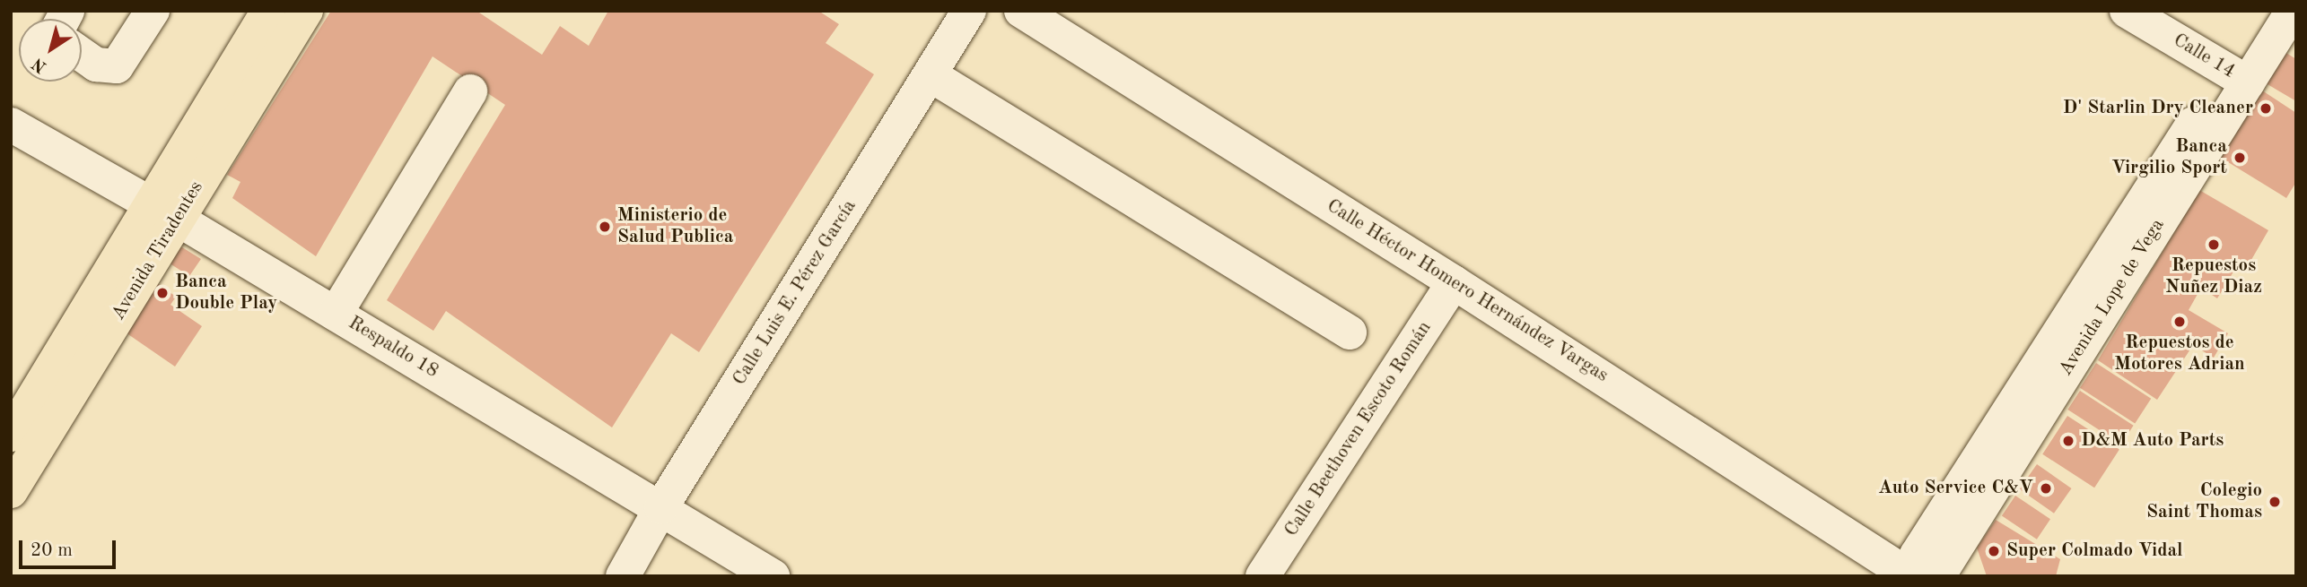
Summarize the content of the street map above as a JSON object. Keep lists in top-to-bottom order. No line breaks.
{"streets":{"main road":["Avenida Tiradentes"],"street":["Calle 14","Calle Héctor Homero Hernández Vargas","Calle Luis E. Pérez García","Avenida Lope de Vega","Respaldo 18","Calle Beethoven Escoto Román"]},"crossings":[["Calle 14","Avenida Lope de Vega"],["Avenida Tiradentes","Respaldo 18"],["Calle Héctor Homero Hernández Vargas","Calle Beethoven Escoto Román"],["Calle Luis E. Pérez García","Respaldo 18"]],"places":["D' Starlin Dry Cleaner","Banca Virgilio Sport","Ministerio de Salud Publica","Repuestos Nuñez Diaz","Banca Double Play","Repuestos de Motores Adrian","D&M Auto Parts","Auto Service C&V","Colegio Saint Thomas","Super Colmado Vidal"],"scale_bar":"20 m","north":"bottom left"}
